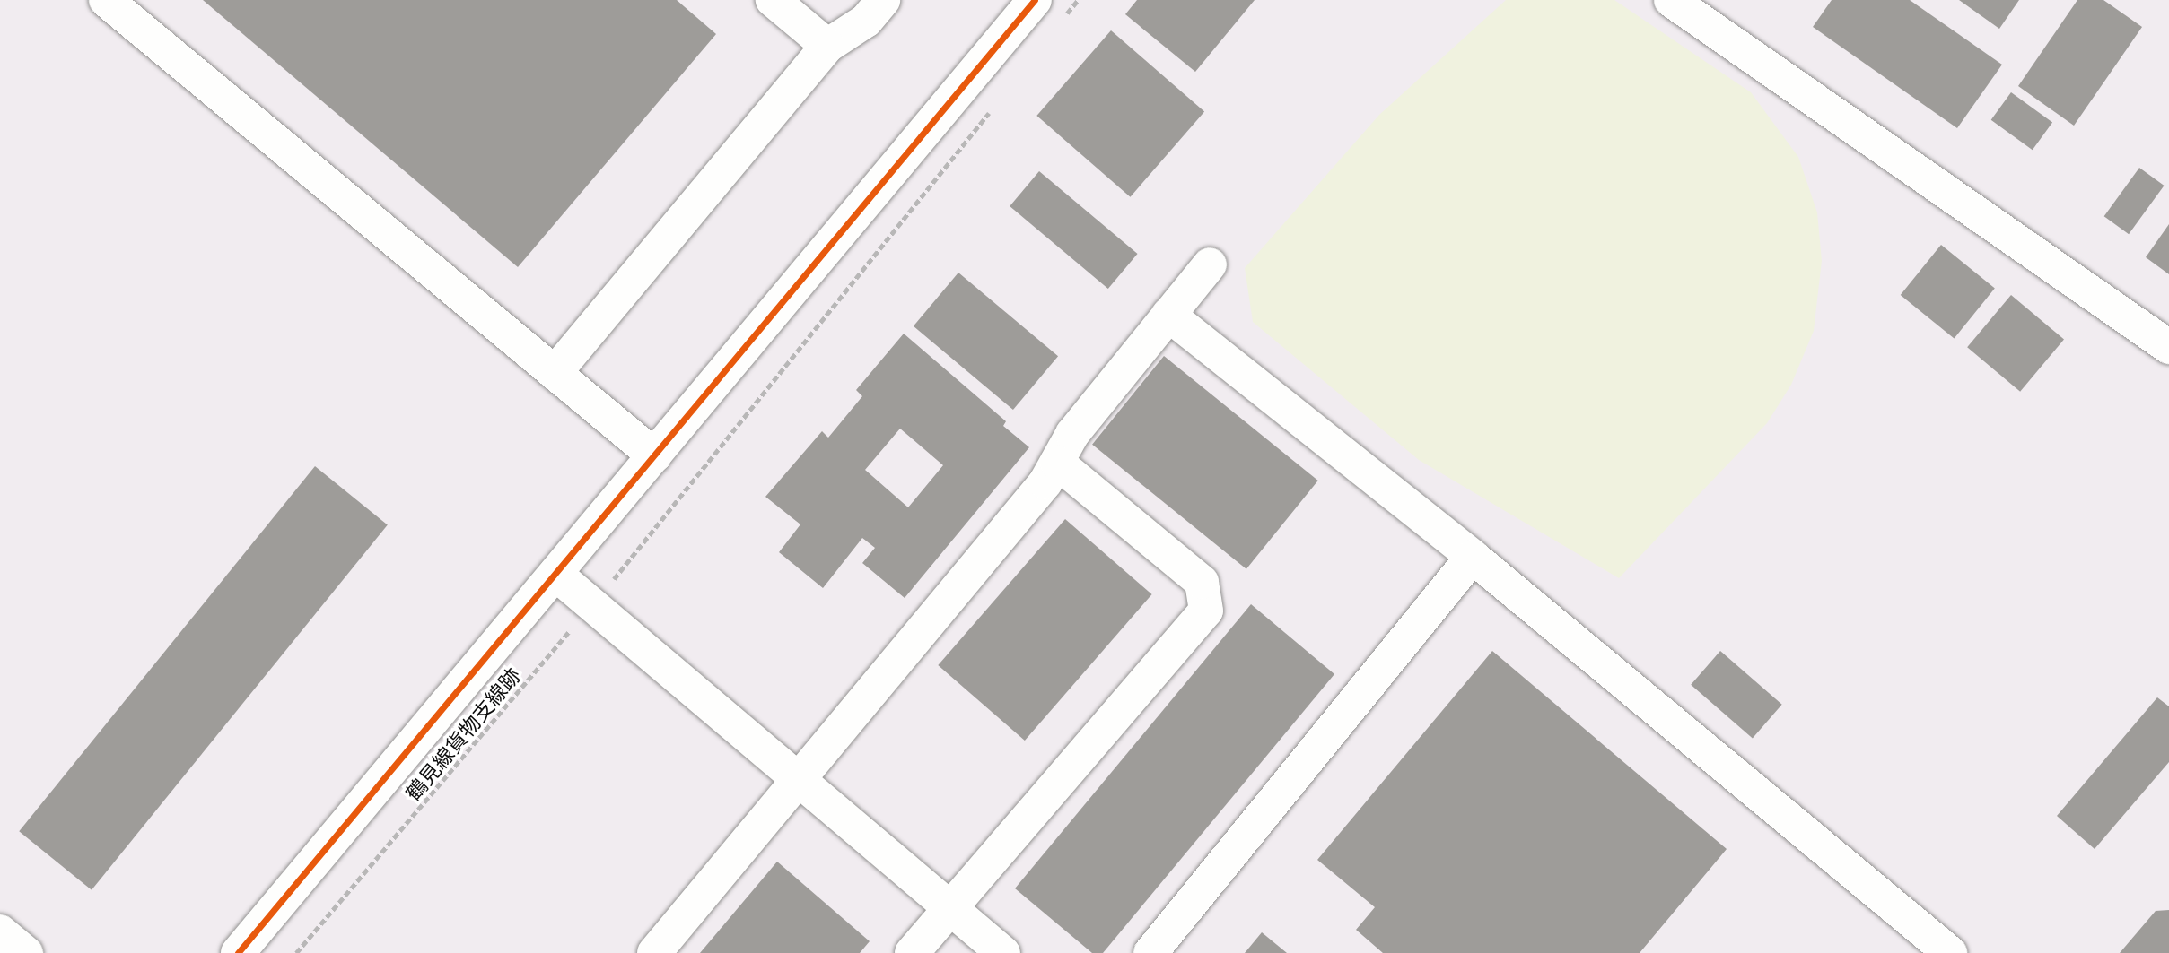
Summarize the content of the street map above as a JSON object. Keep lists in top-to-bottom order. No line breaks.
{"streets":{"path":["鶴見線貨物支線跡"]}}
